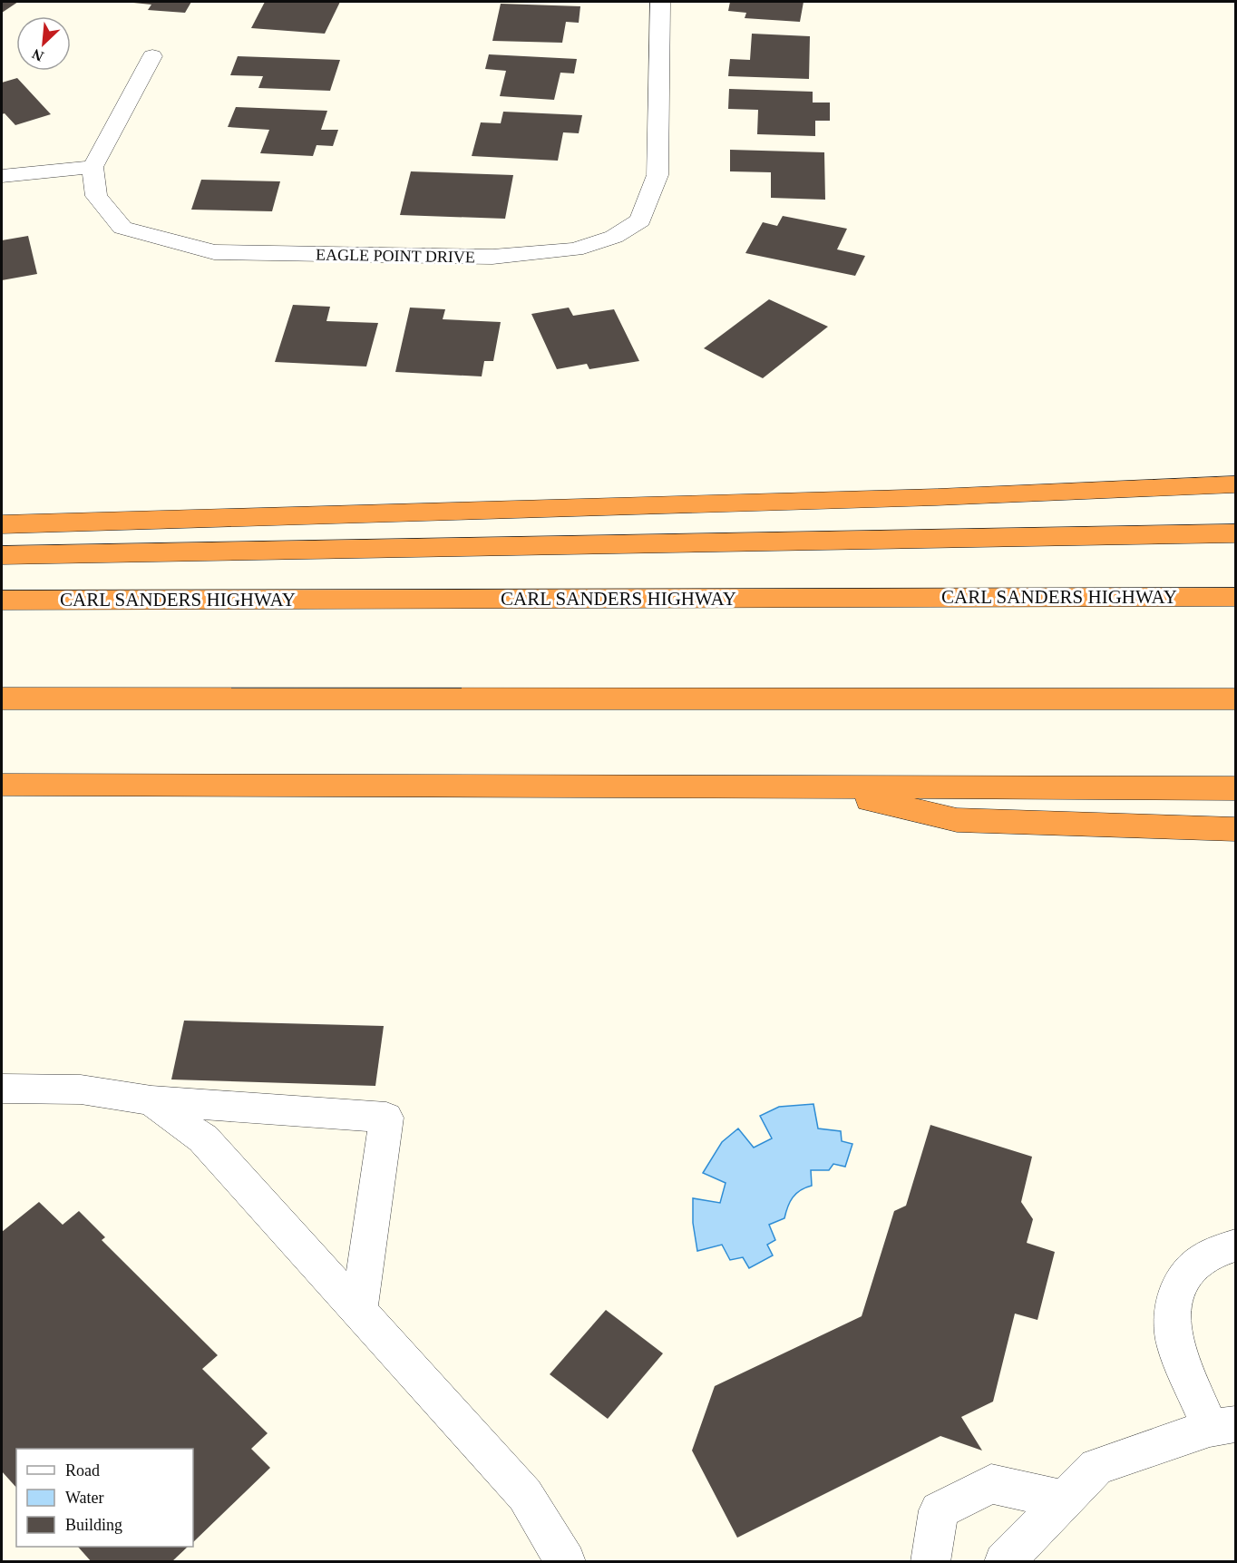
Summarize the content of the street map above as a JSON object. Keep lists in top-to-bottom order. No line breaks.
{"streets":{"highway":["CARL SANDERS HIGHWAY"],"street":["EAGLE POINT DRIVE"]},"legend":["Road","Water","Building"],"north":"bottom left"}
